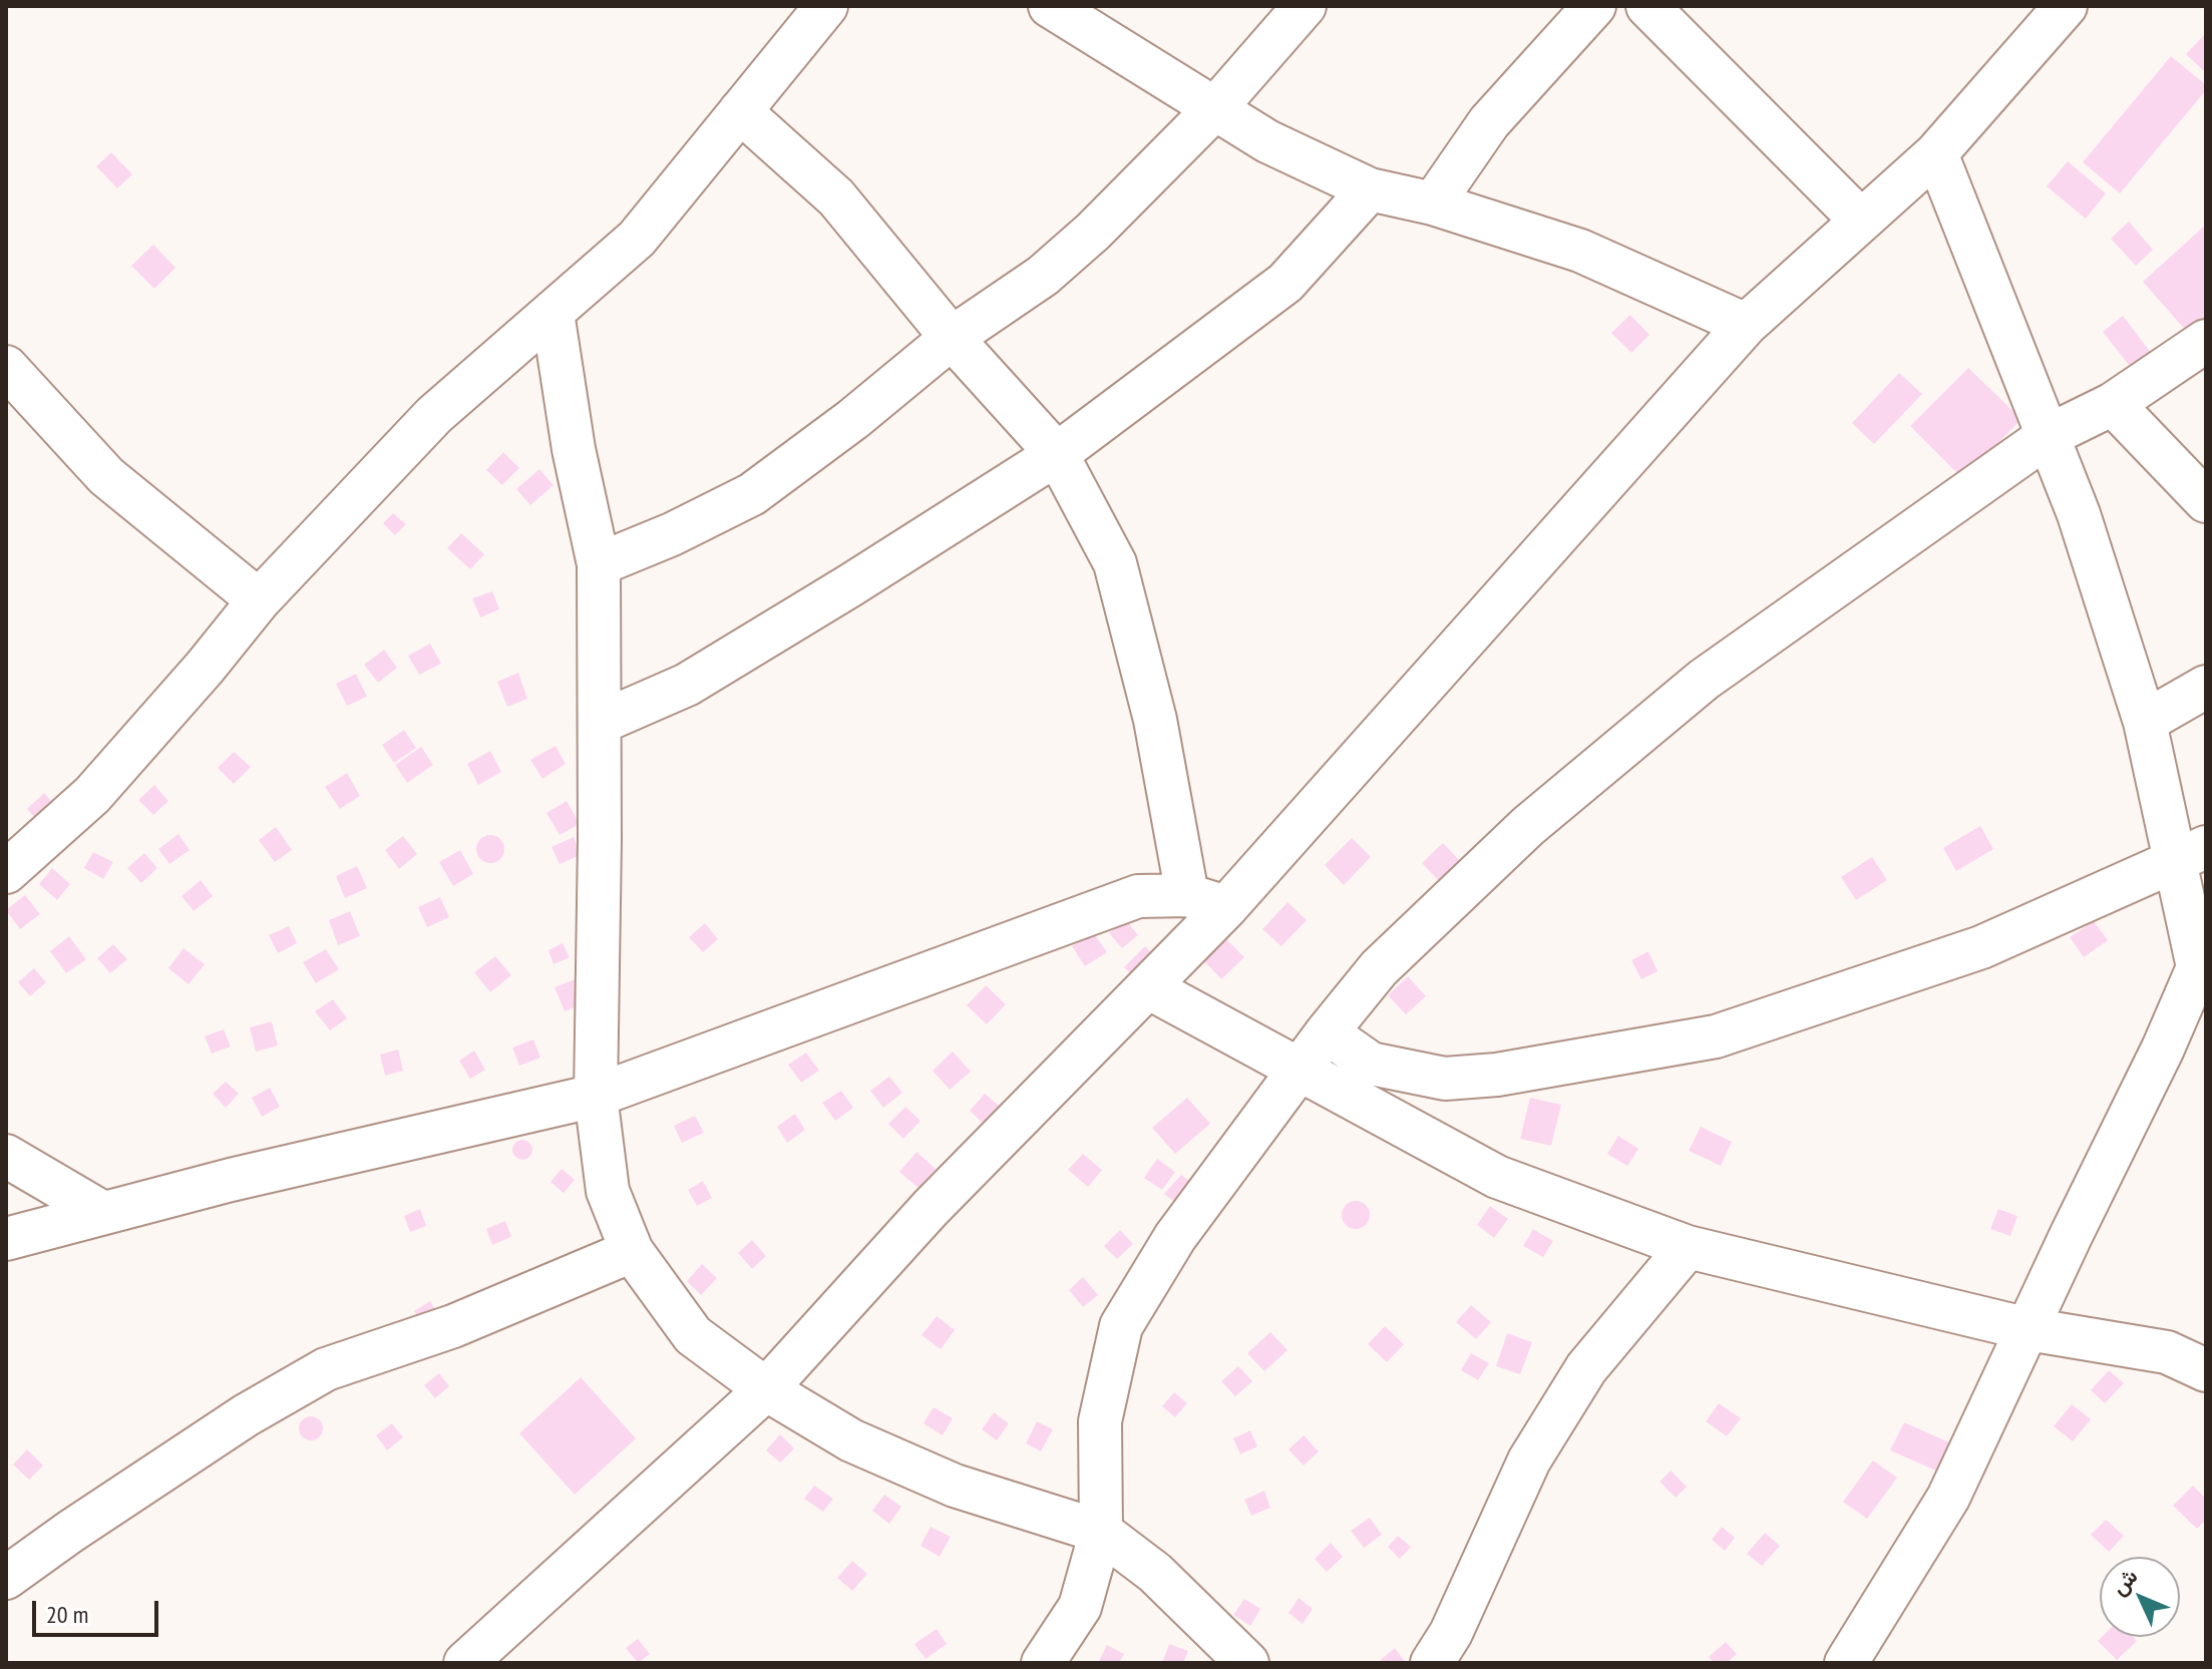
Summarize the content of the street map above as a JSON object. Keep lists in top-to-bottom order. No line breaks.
{"scale_bar":"20 m","north":"top left"}
